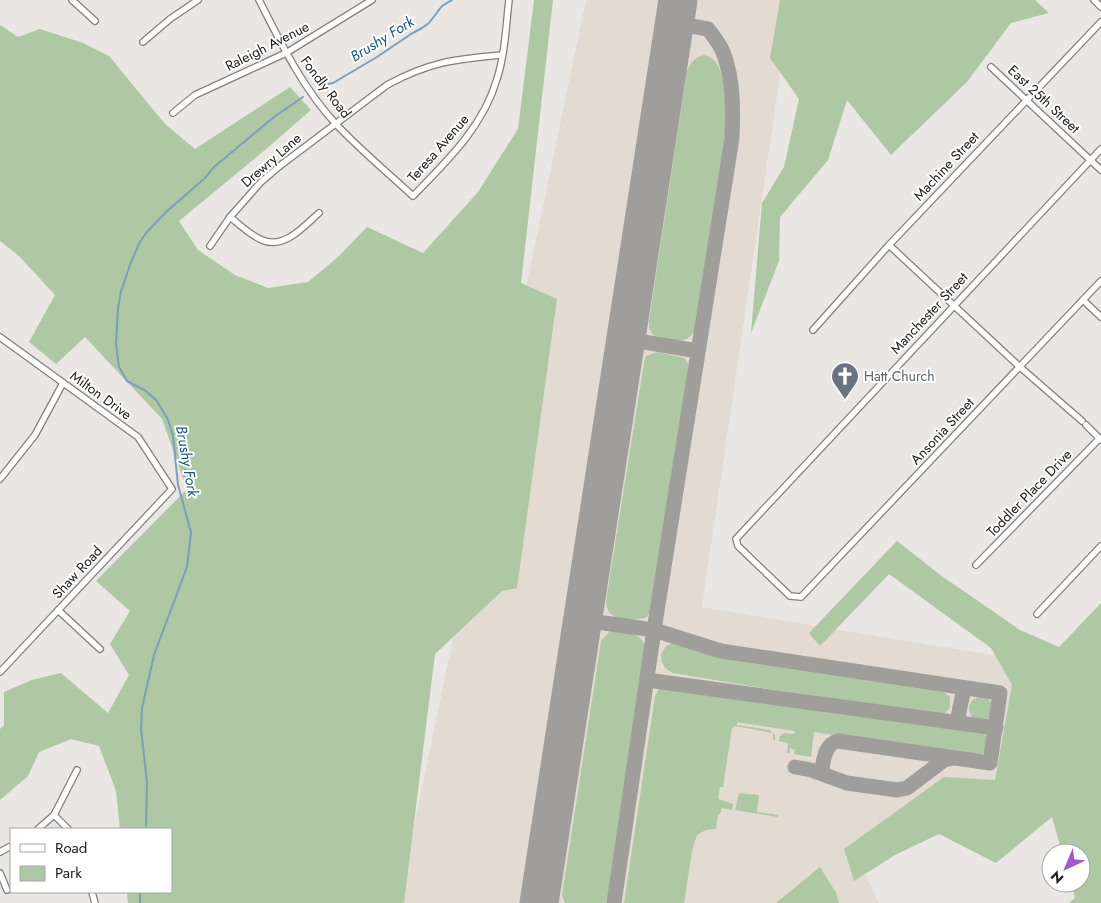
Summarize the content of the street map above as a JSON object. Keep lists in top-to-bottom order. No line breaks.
{"streets":{"street":["Raleigh Avenue","Fondly Road","East 25th Street","Teresa Avenue","Drewry Lane","Machine Street","Manchester Street","Milton Drive","Ansonia Street","Toddler Place Drive","Shaw Road"]},"crossings":[["Raleigh Avenue","Fondly Road"],["Fondly Road","Teresa Avenue"],["Fondly Road","Drewry Lane"],["East 25th Street","Machine Street"],["East 25th Street","Manchester Street"],["Teresa Avenue","Drewry Lane"],["Manchester Street","Ansonia Street"],["Milton Drive","Shaw Road"]],"water":["Brushy Fork"],"places":{"church":["Hatt Church"]},"legend":["Road","Park"],"north":"bottom left"}
